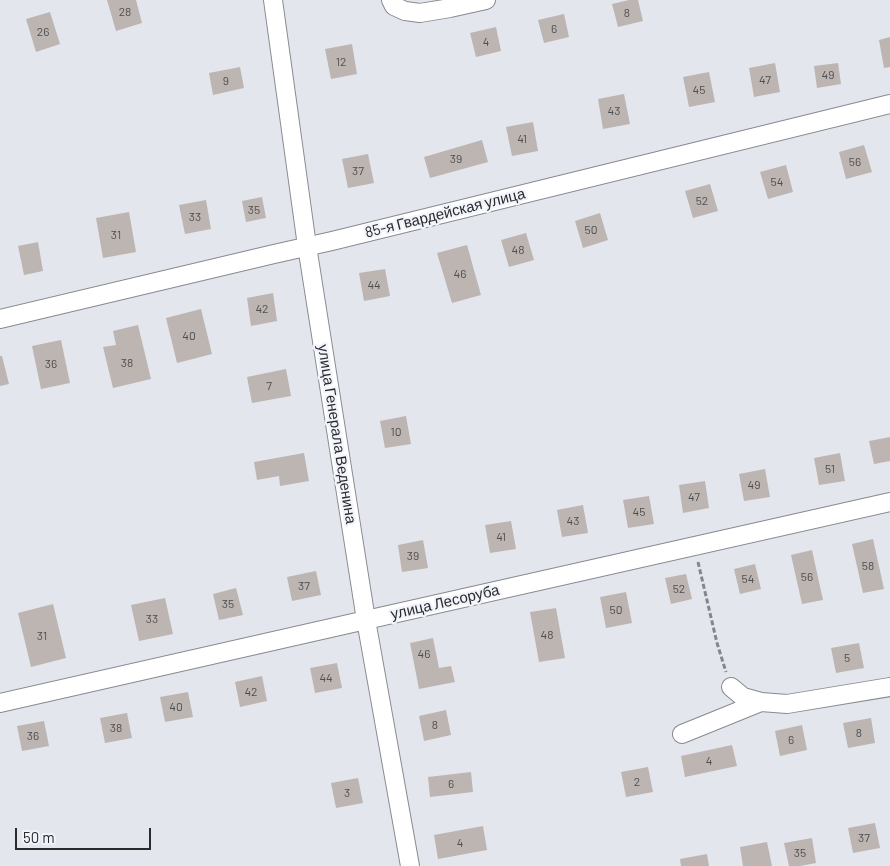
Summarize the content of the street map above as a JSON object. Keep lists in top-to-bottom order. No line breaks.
{"streets":{"street":["85-я Гвардейская улица","улица Генерала Веденина","улица Лесоруба"]},"crossings":[["85-я Гвардейская улица","улица Генерала Веденина"],["улица Генерала Веденина","улица Лесоруба"]],"house_numbers":["28","8","6","26","4","12","49","47","9","45","43","41","39","56","37","54","52","35","33","50","31","48","46","44","42","40","38","36","7","10","51","49","47","45","43","41","39","58","56","54","37","52","35","50","33","48","31","46","5","44","42","40","8","38","8","36","6","4","2","6","3","37","4","35"],"scale_bar":"50 m"}
